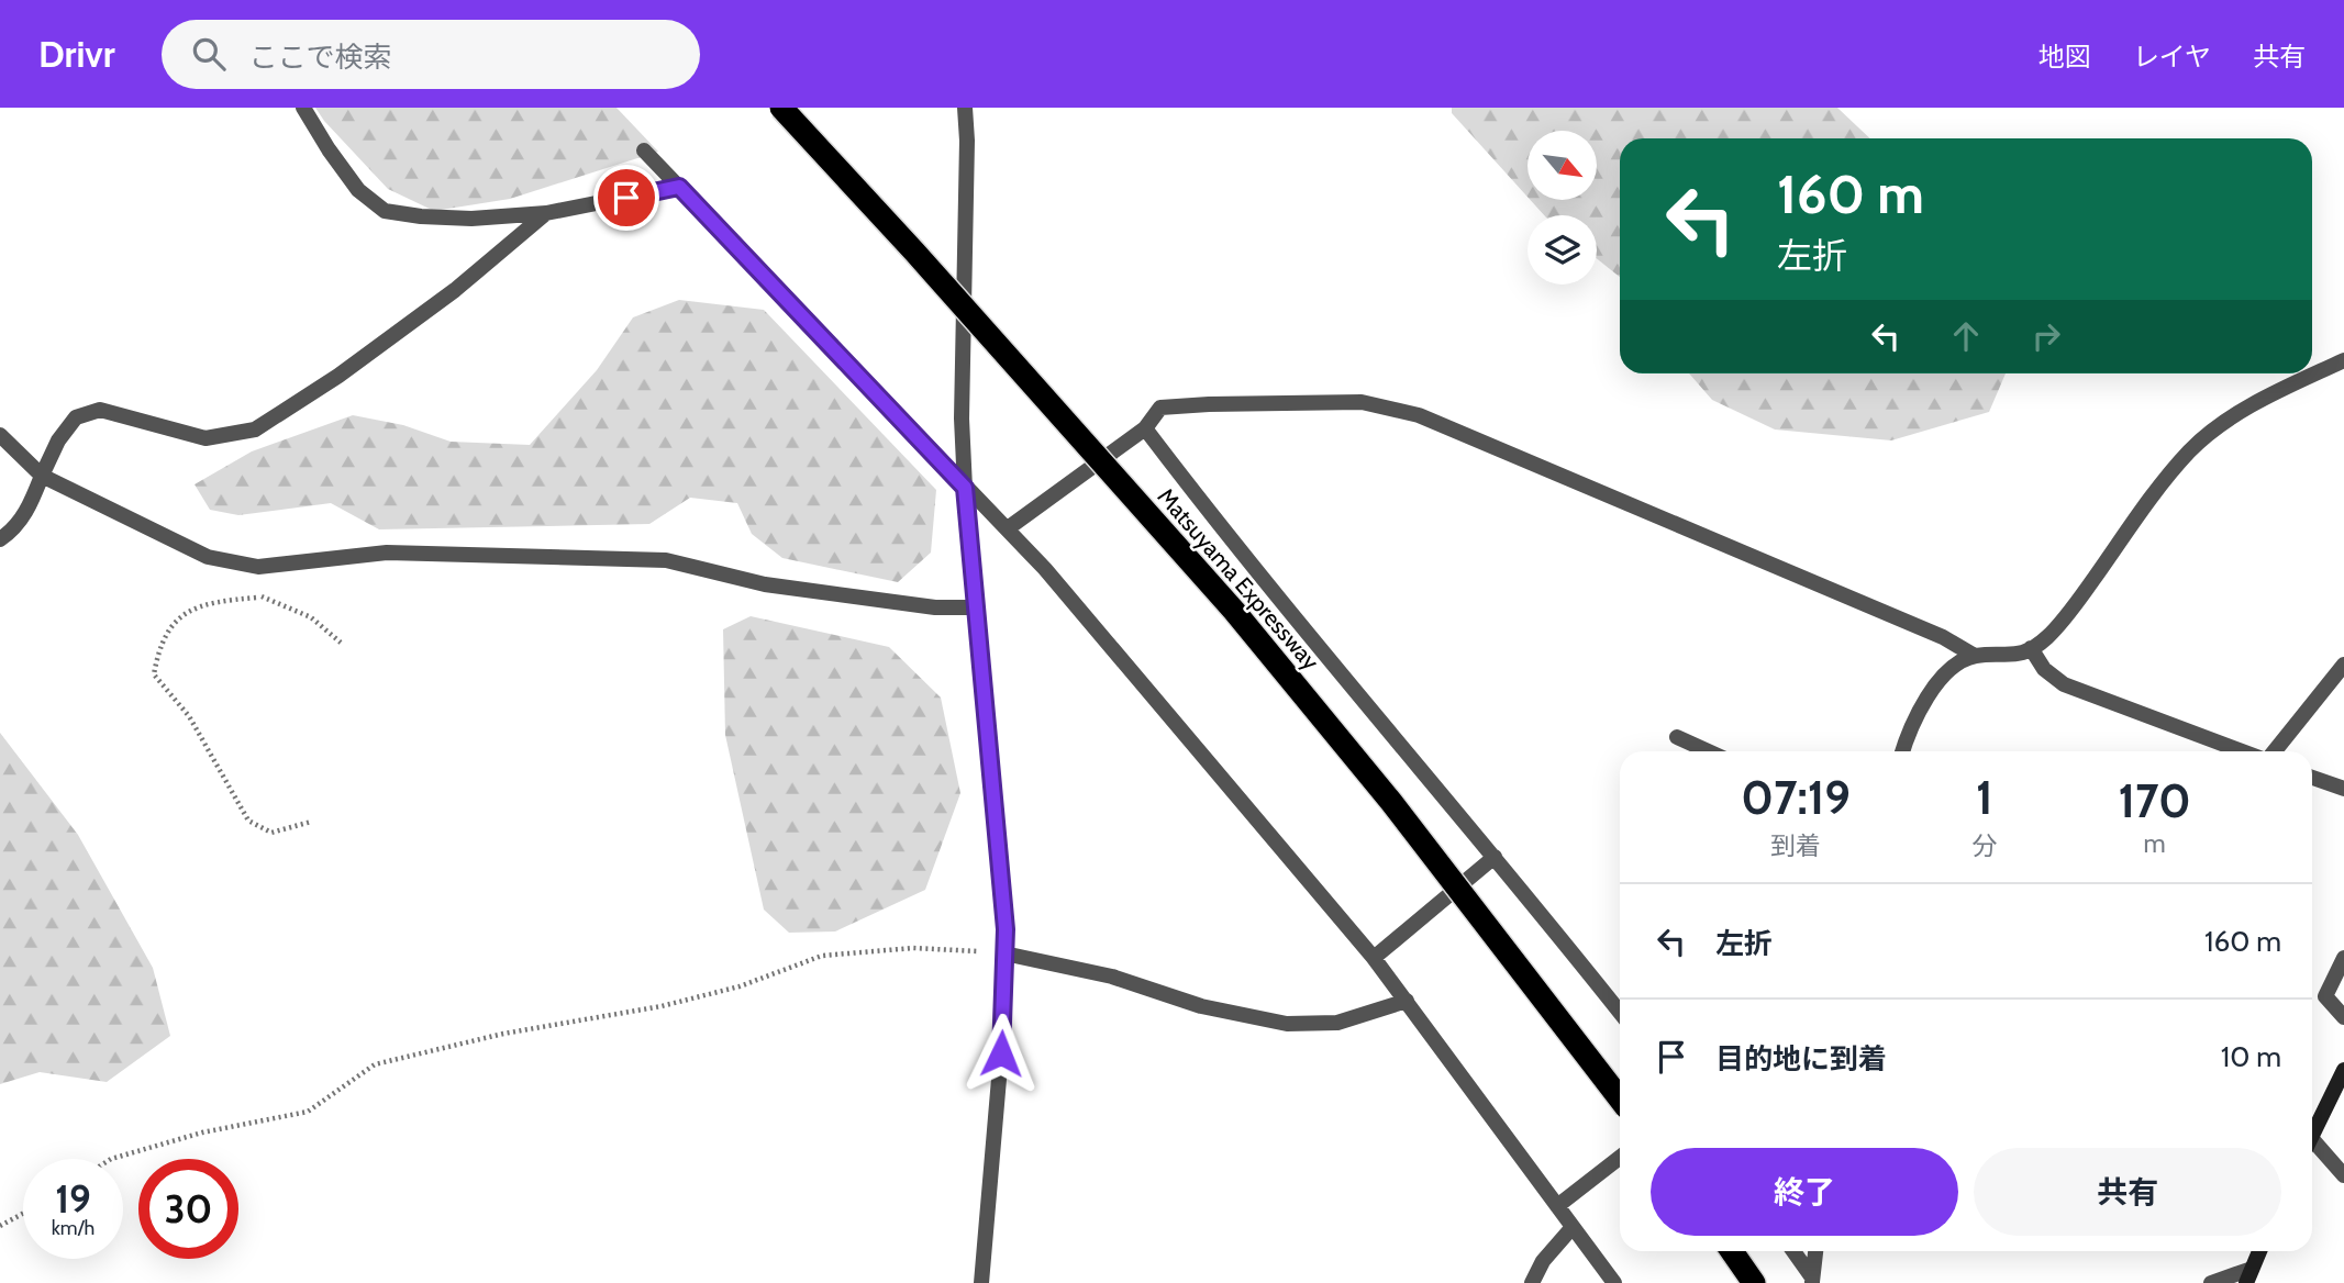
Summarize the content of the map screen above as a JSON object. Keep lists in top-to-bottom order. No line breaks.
{"streets":{"highway":["Matsuyama Expressway"]},"north":"bottom right","page":{"header":"Drivr","search":"ここで検索","nav":["地図","レイヤ","共有"],"turn":["160 m","左折"],"eta":["07:19","到着","1","分","170","m"],"list":[{"name":"左折","value":"160 m"},{"name":"目的地に到着","value":"10 m"}],"buttons":["終了","共有"],"speed":"19 km/h","limit":"30"}}
